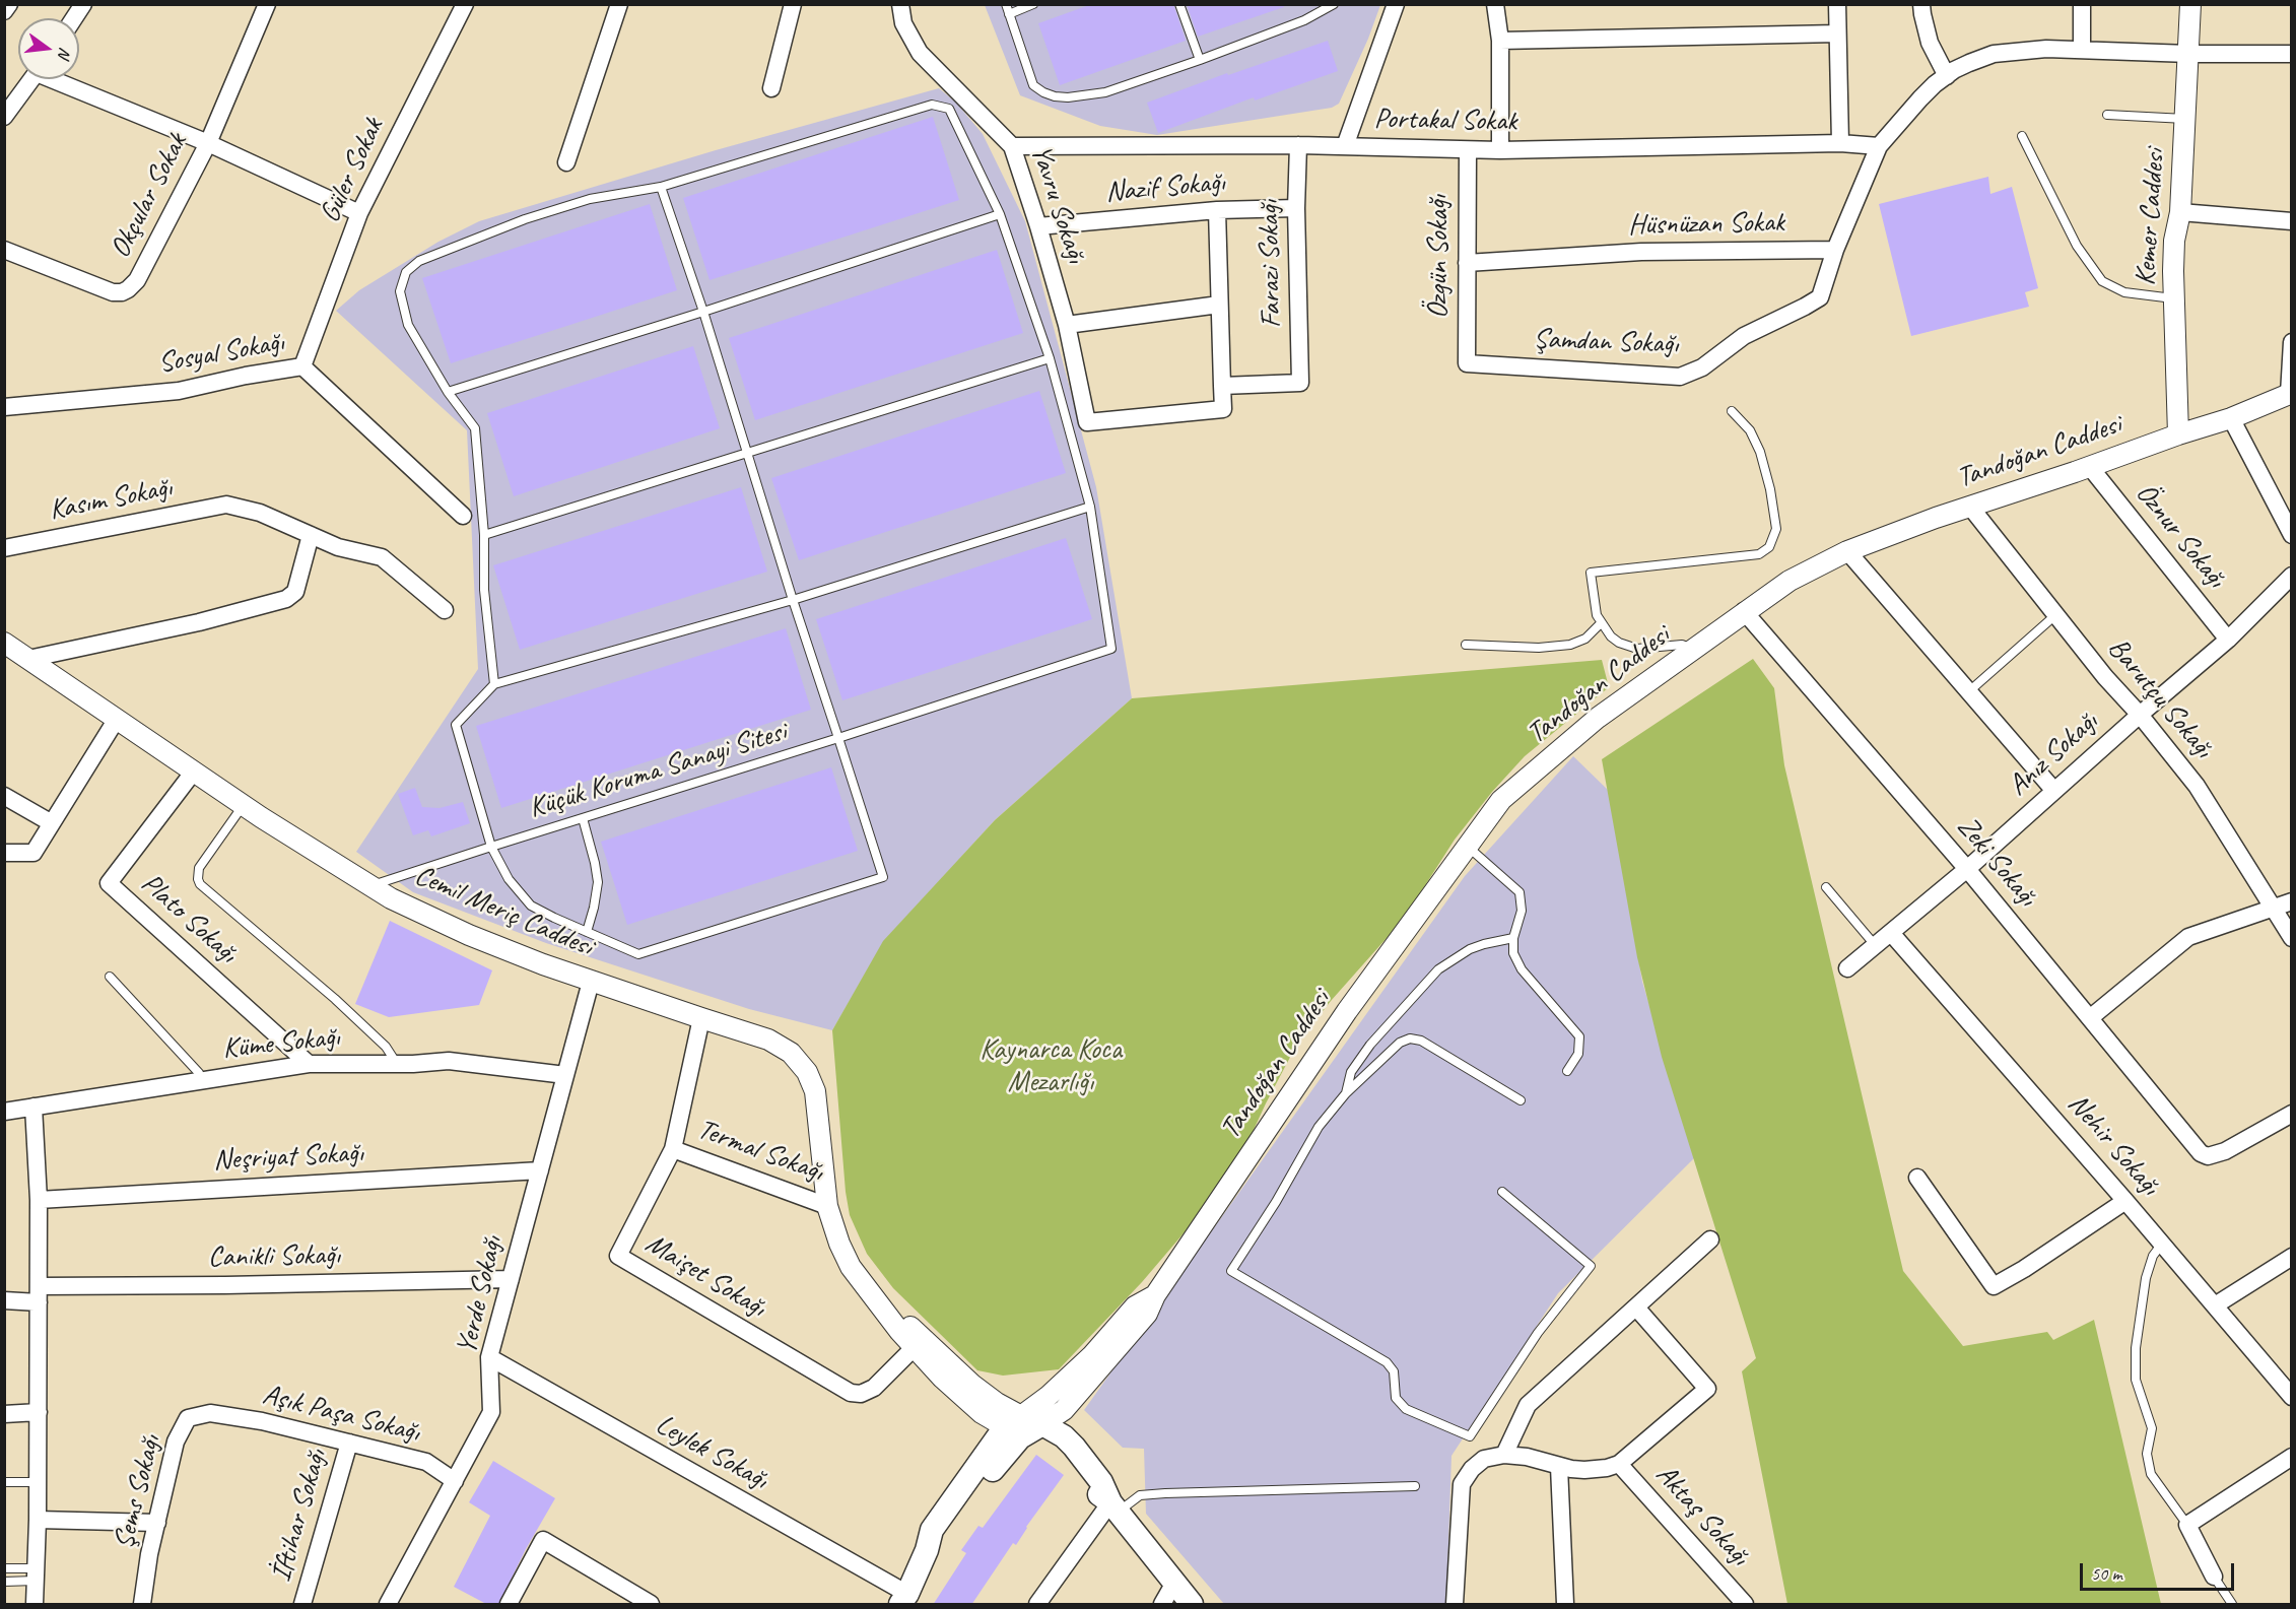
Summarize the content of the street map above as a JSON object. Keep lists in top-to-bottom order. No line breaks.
{"streets":{"main road":["Cemil Meriç Caddesi"],"street":["Portakal Sokak","Güler Sokak","Nazif Sokağı","Okçular Sokak","Yavru Sokağı","Kemer Caddesi","Hüsnüzan Sokak","Özgün Sokağı","Farazi Sokağı","Şamdan Sokağı","Sosyal Sokağı","Tandoğan Caddesi","Kasım Sokağı","Öznur Sokağı","Barutçu Sokağı","Anız Sokağı","Zeki Sokağı","Plato Sokağı","Küme Sokağı","Nehir Sokağı","Termal Sokağı","Neşriyat Sokağı","Canikli Sokağı","Maişet Sokağı","Yerde Sokağı","Aşık Paşa Sokağı","Leylek Sokağı","Şems Sokağı","İftihar Sokağı","Aktaş Sokağı"],"lane":["Küçük Koruma Sanayi Sitesi"]},"crossings":[["Portakal Sokak","Yavru Sokağı"],["Portakal Sokak","Özgün Sokağı"],["Portakal Sokak","Farazi Sokağı"],["Güler Sokak","Sosyal Sokağı"],["Nazif Sokağı","Yavru Sokağı"],["Nazif Sokağı","Farazi Sokağı"],["Yavru Sokağı","Farazi Sokağı"],["Kemer Caddesi","Tandoğan Caddesi"],["Hüsnüzan Sokak","Özgün Sokağı"],["Hüsnüzan Sokak","Şamdan Sokağı"],["Özgün Sokağı","Şamdan Sokağı"],["Tandoğan Caddesi","Öznur Sokağı"],["Tandoğan Caddesi","Barutçu Sokağı"],["Tandoğan Caddesi","Zeki Sokağı"],["Tandoğan Caddesi","Cemil Meriç Caddesi"],["Öznur Sokağı","Anız Sokağı"],["Barutçu Sokağı","Anız Sokağı"],["Anız Sokağı","Zeki Sokağı"],["Anız Sokağı","Nehir Sokağı"],["Küçük Koruma Sanayi Sitesi","Cemil Meriç Caddesi"],["Cemil Meriç Caddesi","Plato Sokağı"],["Cemil Meriç Caddesi","Termal Sokağı"],["Cemil Meriç Caddesi","Maişet Sokağı"],["Cemil Meriç Caddesi","Yerde Sokağı"],["Plato Sokağı","Küme Sokağı"],["Küme Sokağı","Yerde Sokağı"],["Termal Sokağı","Maişet Sokağı"],["Neşriyat Sokağı","Yerde Sokağı"],["Canikli Sokağı","Yerde Sokağı"],["Yerde Sokağı","Aşık Paşa Sokağı"],["Yerde Sokağı","Leylek Sokağı"],["Aşık Paşa Sokağı","Şems Sokağı"],["Aşık Paşa Sokağı","İftihar Sokağı"]],"parks":["Kaynarca Koca Mezarlığı"],"scale_bar":"50 m","north":"right"}
